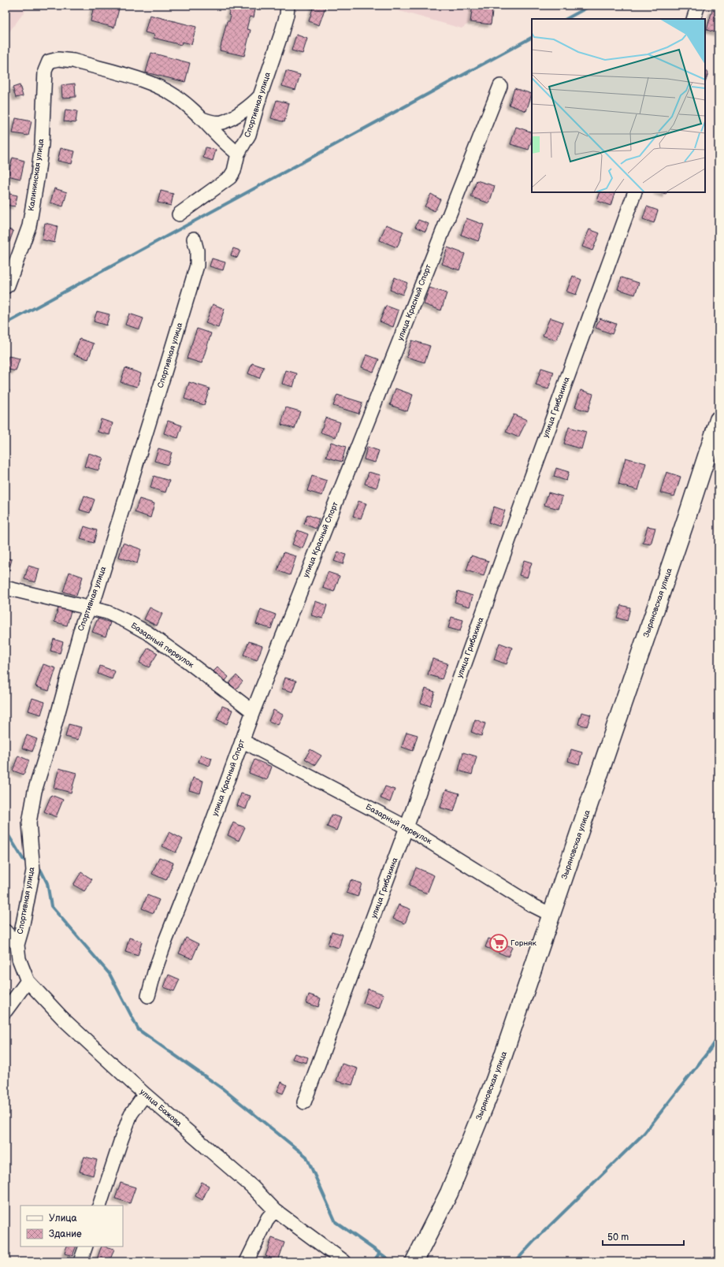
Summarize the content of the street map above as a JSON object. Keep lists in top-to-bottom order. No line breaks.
{"streets":{"street":["Спортивная улица","Калининская улица","улица Красный Спорт","улица Грибакина","Зыряновская улица","Базарный переулок","улица Бажова"]},"crossings":[["Спортивная улица","Базарный переулок"],["Спортивная улица","улица Бажова"],["улица Красный Спорт","Базарный переулок"],["улица Грибакина","Базарный переулок"],["Зыряновская улица","Базарный переулок"]],"places":{"supermarket":["Горняк"]},"legend":["Улица","Здание"],"scale_bar":"50 m"}
